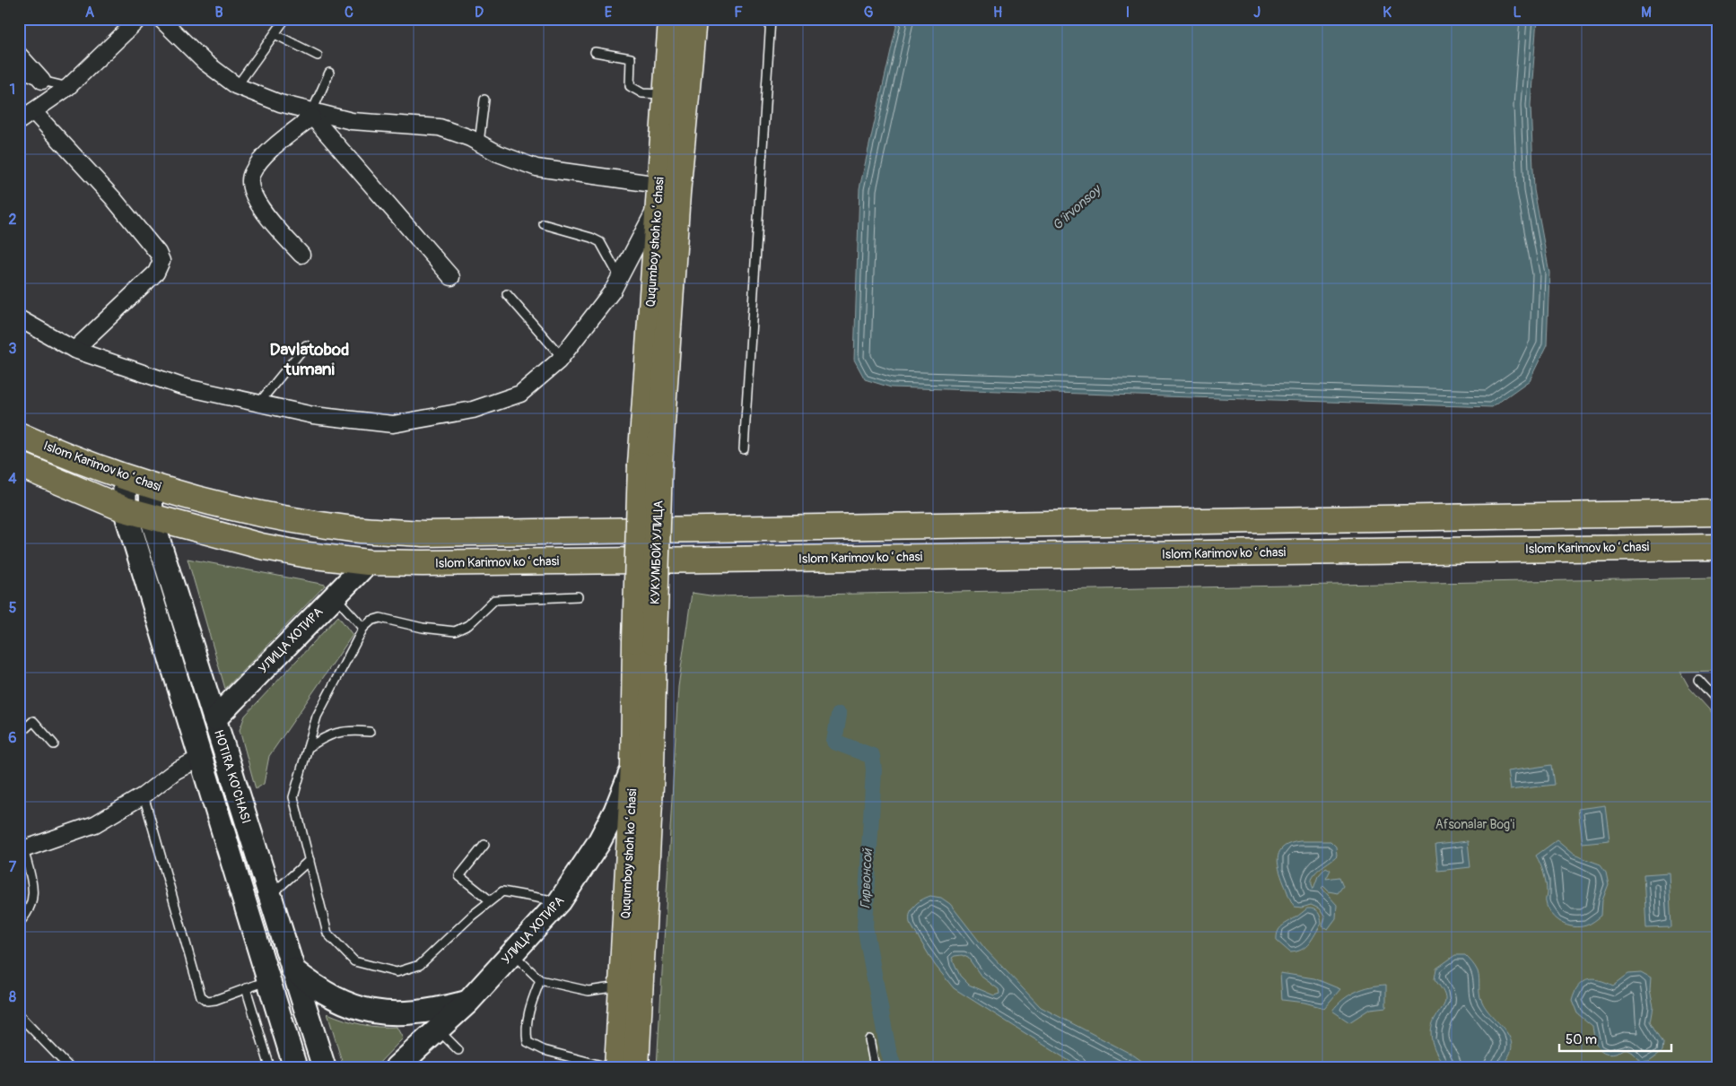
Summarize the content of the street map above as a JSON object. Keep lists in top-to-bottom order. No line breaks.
{"streets":{"main road":["Ququmboy shoh koʻchasi","Islom Karimov koʻchasi","КУКУМБОЙ УЛИЦА","УЛИЦА ХОТИРА","HOTIRA KO'CHASI"]},"crossings":[["Ququmboy shoh koʻchasi","КУКУМБОЙ УЛИЦА"],["Ququmboy shoh koʻchasi","УЛИЦА ХОТИРА"],["Islom Karimov koʻchasi","УЛИЦА ХОТИРА"],["Islom Karimov koʻchasi","HOTIRA KO'CHASI"],["УЛИЦА ХОТИРА","HOTIRA KO'CHASI"]],"districts":["Davlatobod tumani"],"water":["G‘irvonsoy","Гирвонсой"],"parks":["Afsonalar Bog'i"],"scale_bar":"50 m","grid":{"columns":["A","B","C","D","E","F","G","H","I","J","K","L","M"],"rows":["1","2","3","4","5","6","7","8"]}}
